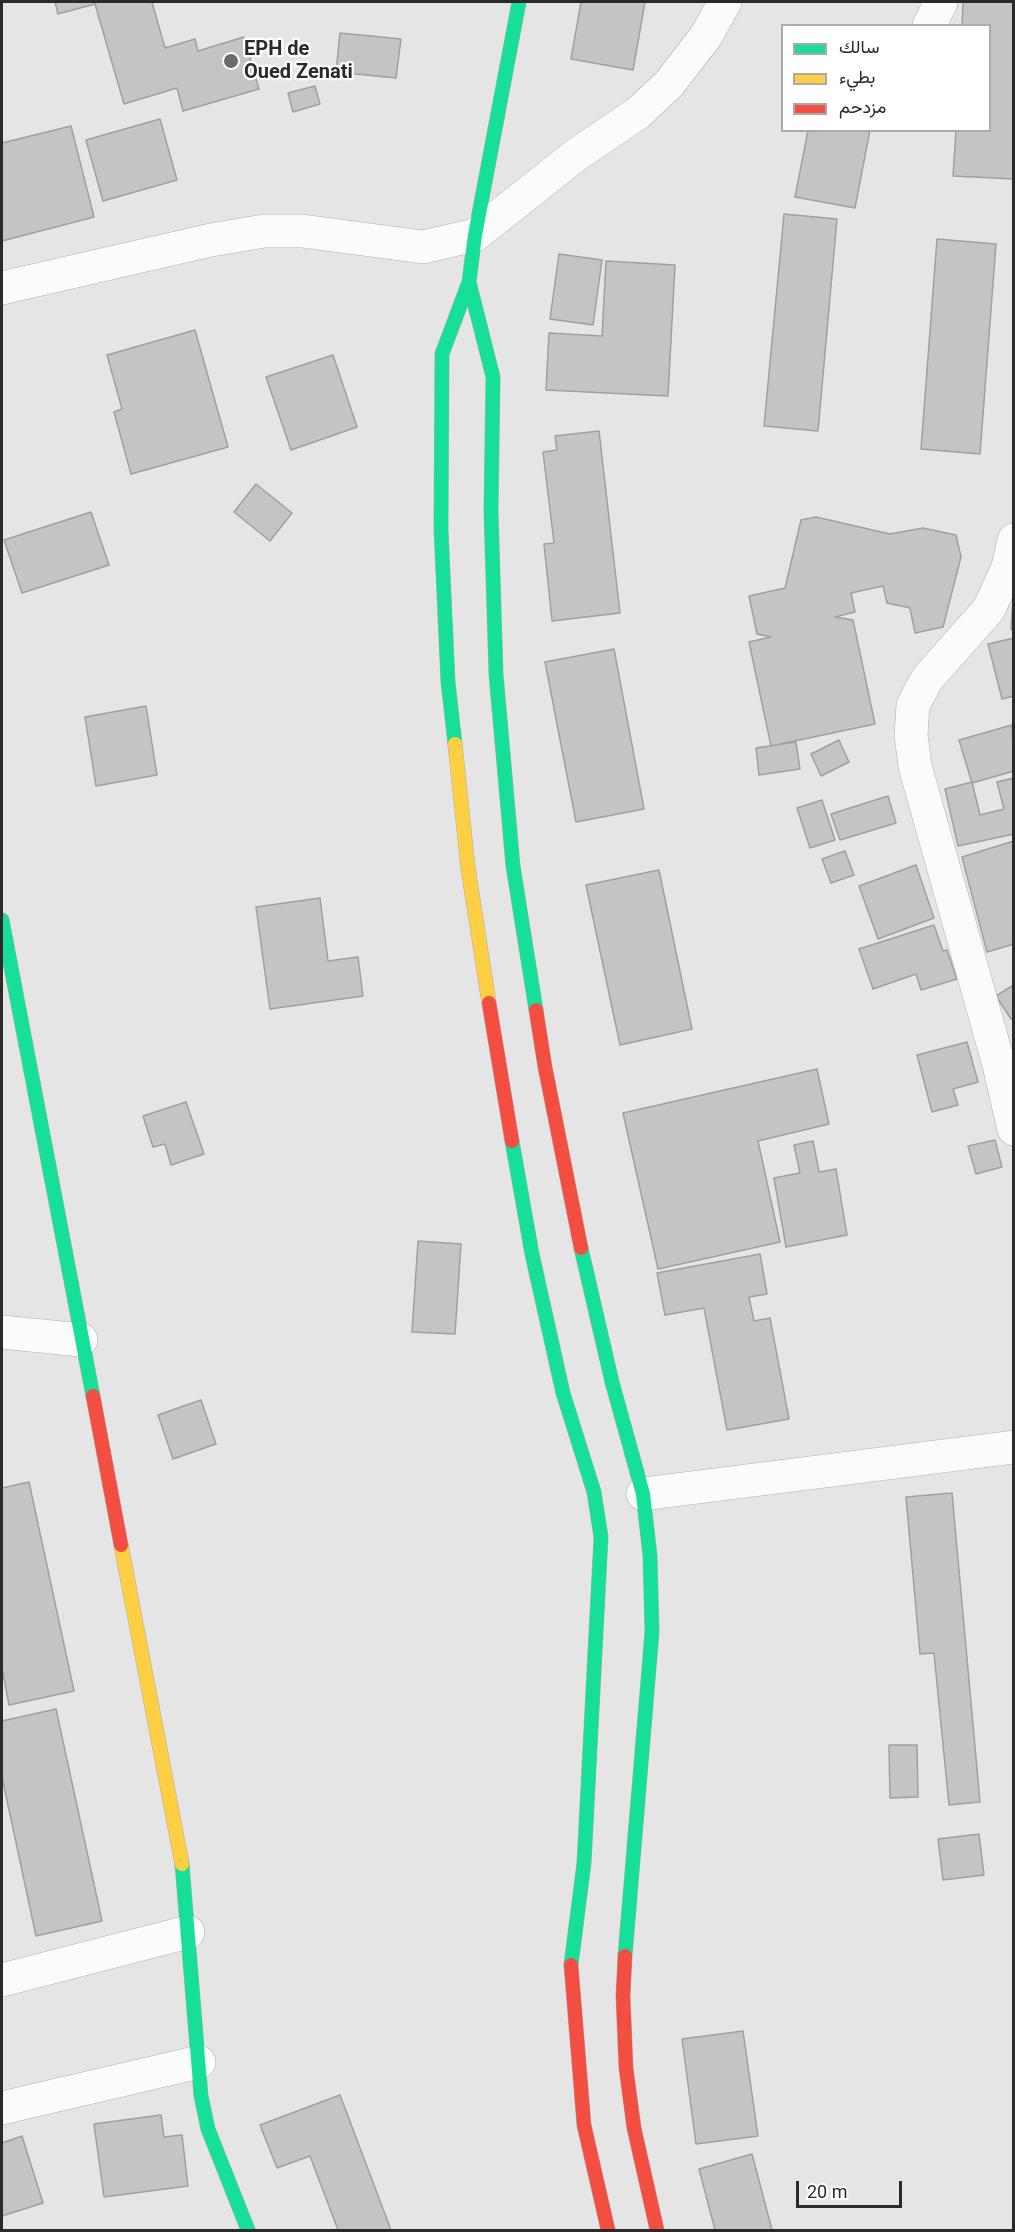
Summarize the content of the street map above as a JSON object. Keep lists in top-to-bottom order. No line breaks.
{"places":["EPH de Oued Zenati"],"legend":["سالك","بطيء","مزدحم"],"scale_bar":"20 m"}
